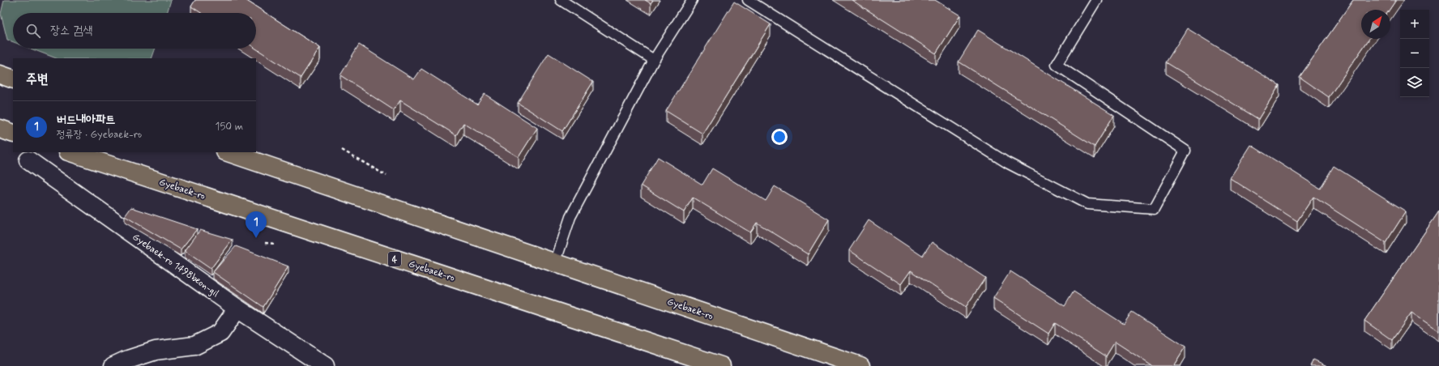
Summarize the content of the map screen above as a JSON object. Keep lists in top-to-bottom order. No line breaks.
{"streets":{"main road":["Gyebaek-ro","4"],"street":["Gyebaek-ro 1498beon-gil"]},"north":"top right","page":{"map_buttons":["+","−"],"search":"장소 검색","heading":"주변","list":[{"mark":"1","name":"버드내아파트","note":"정류장 · Gyebaek-ro","value":"150 m"}],"pins":"1"}}
